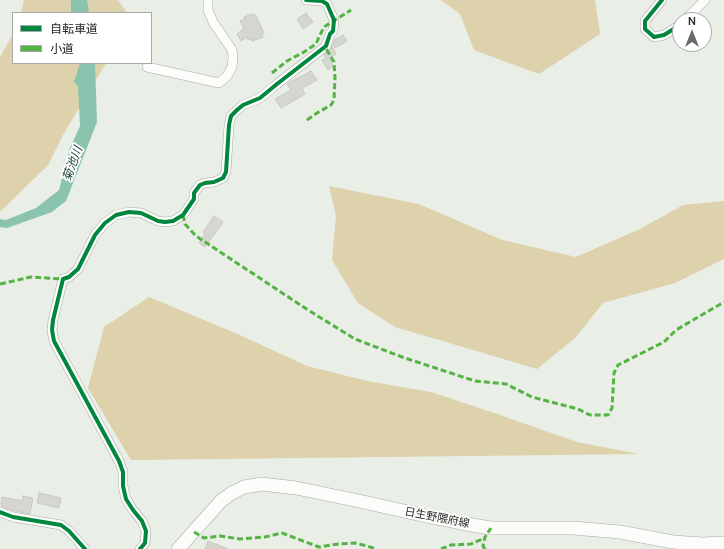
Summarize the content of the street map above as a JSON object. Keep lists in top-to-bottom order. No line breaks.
{"streets":{"main road":["日生野隈府線"]},"water":["菊池川"],"legend":["自転車道","小道"],"north":"top"}
